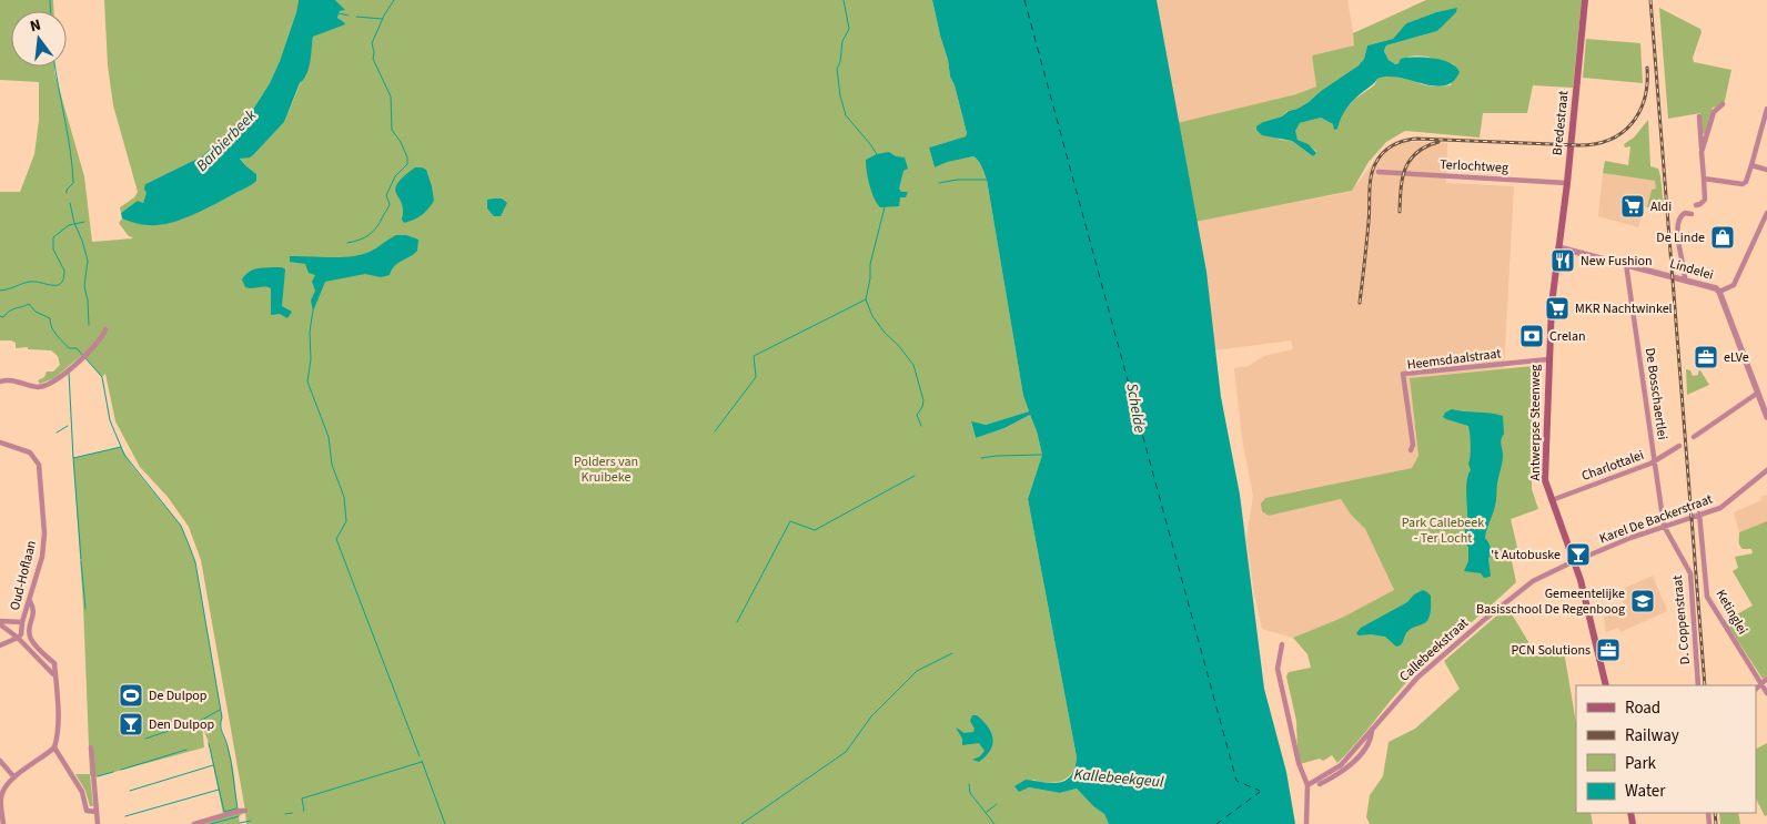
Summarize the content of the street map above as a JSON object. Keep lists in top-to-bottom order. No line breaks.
{"streets":{"main road":["Bredestraat","Antwerpse Steenweg"],"street":["Terlochtweg","Lindelei","Heemsdaalstraat","De Bosschaertlei","Charlottalei","Karel De Backerstraat","Oud-Hoflaan","Ketinglei","D. Coppenstraat","Callebeekstraat"]},"crossings":[["Bredestraat","Terlochtweg"],["Bredestraat","Lindelei"],["Bredestraat","Antwerpse Steenweg"],["Lindelei","De Bosschaertlei"],["Lindelei","Antwerpse Steenweg"],["Heemsdaalstraat","Antwerpse Steenweg"],["De Bosschaertlei","Charlottalei"],["De Bosschaertlei","Karel De Backerstraat"],["De Bosschaertlei","D. Coppenstraat"],["Antwerpse Steenweg","Charlottalei"],["Antwerpse Steenweg","Karel De Backerstraat"],["Antwerpse Steenweg","Callebeekstraat"],["Karel De Backerstraat","Ketinglei"],["Karel De Backerstraat","D. Coppenstraat"],["Karel De Backerstraat","Callebeekstraat"]],"water":["Barbierbeek","Schelde","Kallebeekgeul"],"parks":["Polders van Kruibeke","Park Callebeek - Ter Locht"],"places":{"supermarket":["Aldi","MKR Nachtwinkel"],"shop":["De Linde"],"restaurant":["New Fushion"],"bank":["Crelan"],"office":["eLVe","PCN Solutions"],"bar":["'t Autobuske","Den Dulpop"],"school or university":["Gemeentelijke Basisschool De Regenboog"],"sports":["De Dulpop"]},"legend":["Road","Railway","Park","Water"],"north":"top"}
